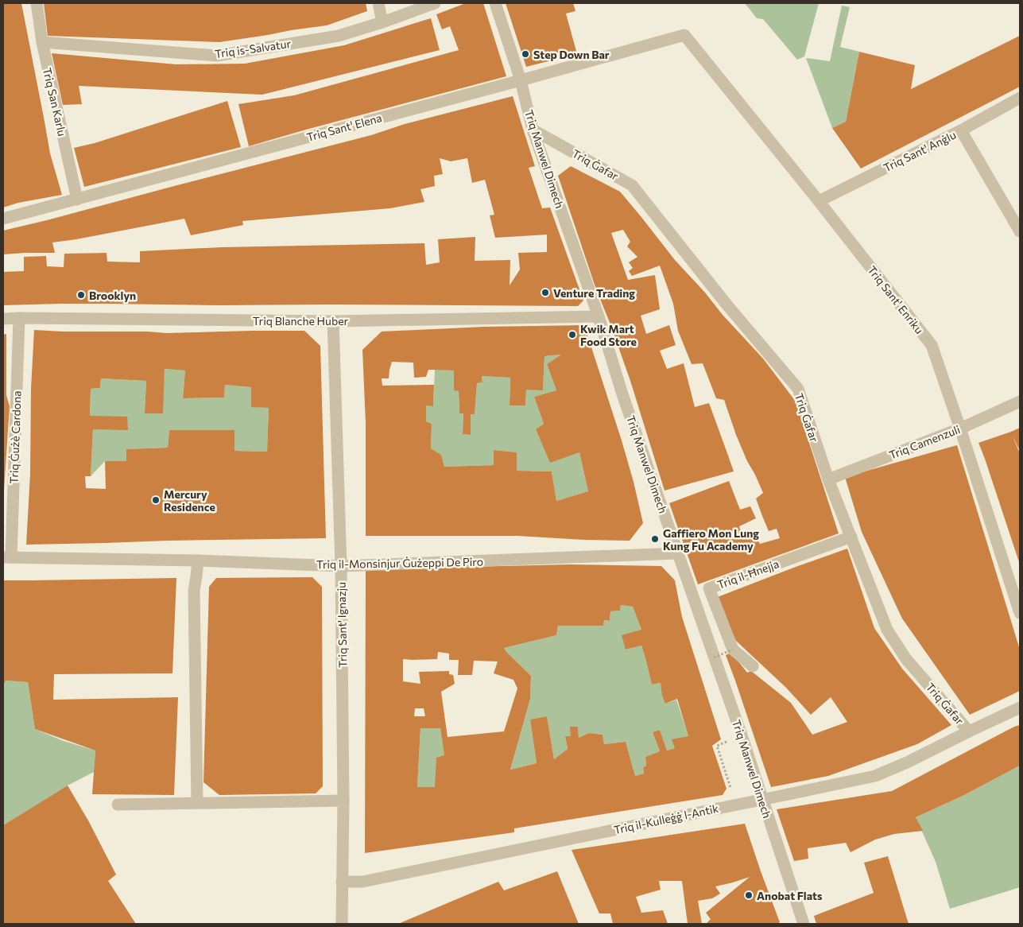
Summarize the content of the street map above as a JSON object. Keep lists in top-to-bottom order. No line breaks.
{"streets":{"street":["Triq is-Salvatur","Triq San Karlu","Triq Sant' Elena","Triq Sant' Anġlu","Triq Manwel Dimech","Triq Ġafar","Triq Sant' Enriku","Triq Blanche Huber","Triq Ġużè Cardona","Triq Camenzuli","Triq il-Monsinjur Ġużeppi De Piro","Triq il-Ħnejja","Triq Sant' Ignazju","Triq il-Kulleġġ l-Antik"]},"crossings":[["Triq is-Salvatur","Triq San Karlu"],["Triq San Karlu","Triq Sant' Elena"],["Triq Sant' Elena","Triq Manwel Dimech"],["Triq Sant' Elena","Triq Sant' Enriku"],["Triq Sant' Anġlu","Triq Sant' Enriku"],["Triq Manwel Dimech","Triq Ġafar"],["Triq Manwel Dimech","Triq Blanche Huber"],["Triq Manwel Dimech","Triq il-Monsinjur Ġużeppi De Piro"],["Triq Ġafar","Triq Camenzuli"],["Triq Ġafar","Triq il-Ħnejja"],["Triq Ġafar","Triq il-Kulleġġ l-Antik"],["Triq Sant' Enriku","Triq Camenzuli"],["Triq Blanche Huber","Triq Ġużè Cardona"],["Triq Blanche Huber","Triq Sant' Ignazju"],["Triq Ġużè Cardona","Triq il-Monsinjur Ġużeppi De Piro"],["Triq il-Monsinjur Ġużeppi De Piro","Triq Sant' Ignazju"],["Triq Sant' Ignazju","Triq il-Kulleġġ l-Antik"]],"places":["Step Down Bar","Venture Trading","Brooklyn","Kwik Mart Food Store","Mercury Residence","Gaffiero Mon Lung Kung Fu Academy","Anobat Flats"]}
